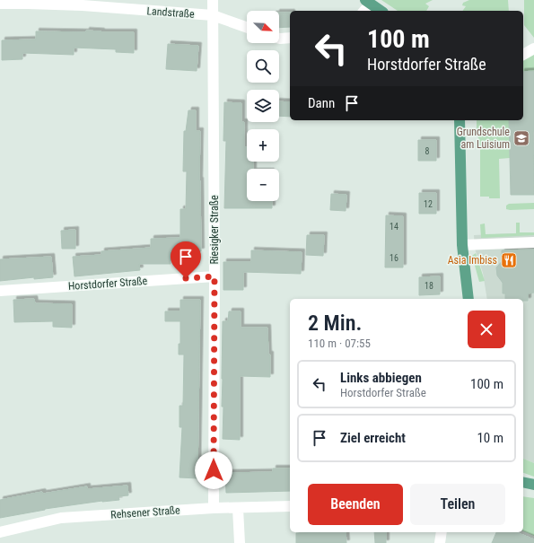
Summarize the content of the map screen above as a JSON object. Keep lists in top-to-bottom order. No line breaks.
{"streets":{"street":["Landstraße","Riesigker Straße","Horstdorfer Straße","Rehsener Straße"]},"crossings":[["Landstraße","Riesigker Straße"],["Riesigker Straße","Horstdorfer Straße"],["Riesigker Straße","Rehsener Straße"]],"places":{"school or university":["Grundschule am Luisium"],"restaurant":["Asia Imbiss"]},"house_numbers":["8","12","14","16","18"],"north":"bottom right","page":{"map_buttons":["+","−"],"turn":["100 m","Horstdorfer Straße"],"then":"Dann","heading":["2 Min.","110 m · 07:55"],"list":[{"name":"Links abbiegen","note":"Horstdorfer Straße","value":"100 m"},{"name":"Ziel erreicht","value":"10 m"}],"buttons":["Beenden","Teilen"]}}
